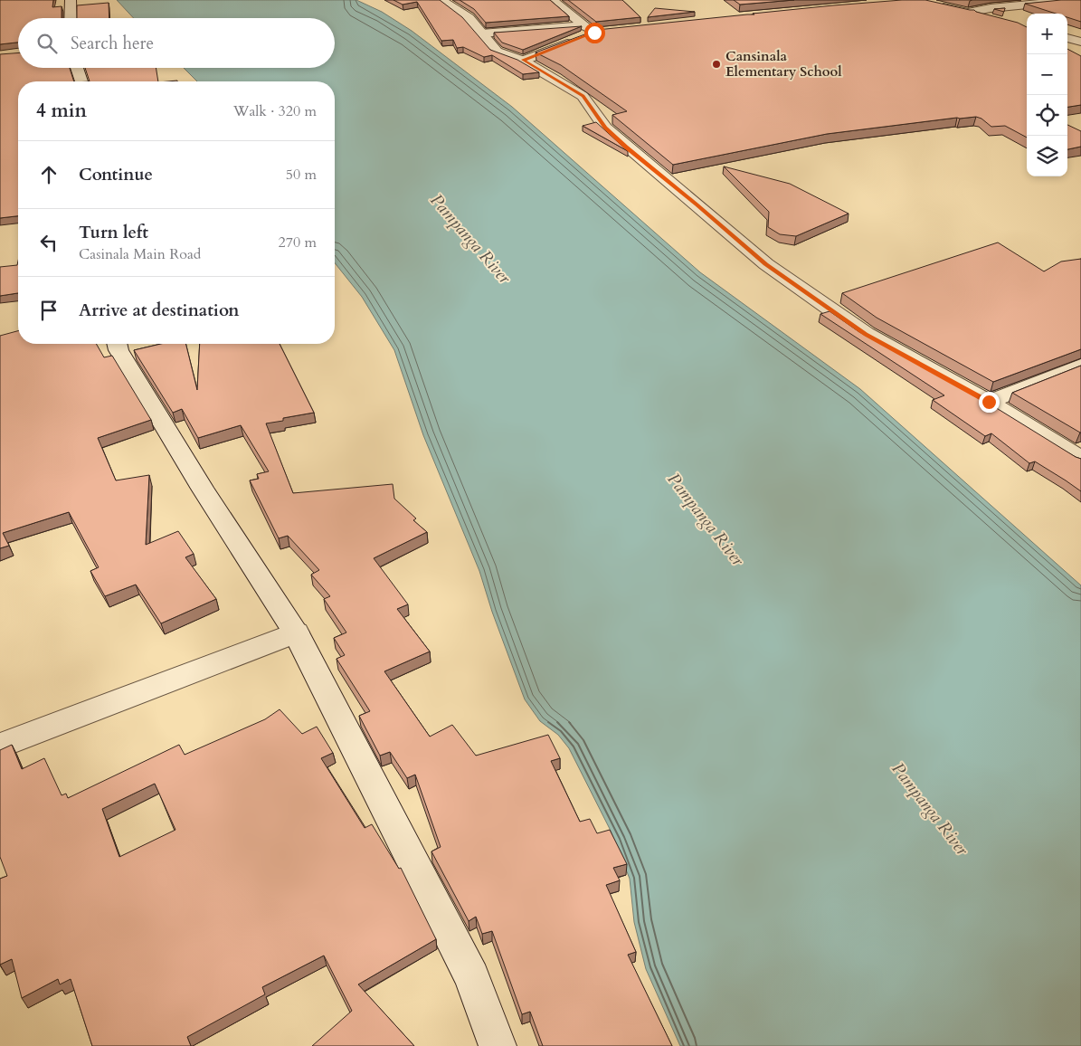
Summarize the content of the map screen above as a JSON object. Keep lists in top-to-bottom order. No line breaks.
{"water":["Pampanga River"],"places":["Cansinala Elementary School"],"page":{"map_buttons":["+","−"],"search":"Search here","heading":["4 min","Walk · 320 m"],"list":[["Continue","50 m"],["Turn left","Casinala Main Road","270 m"],"Arrive at destination"]}}
